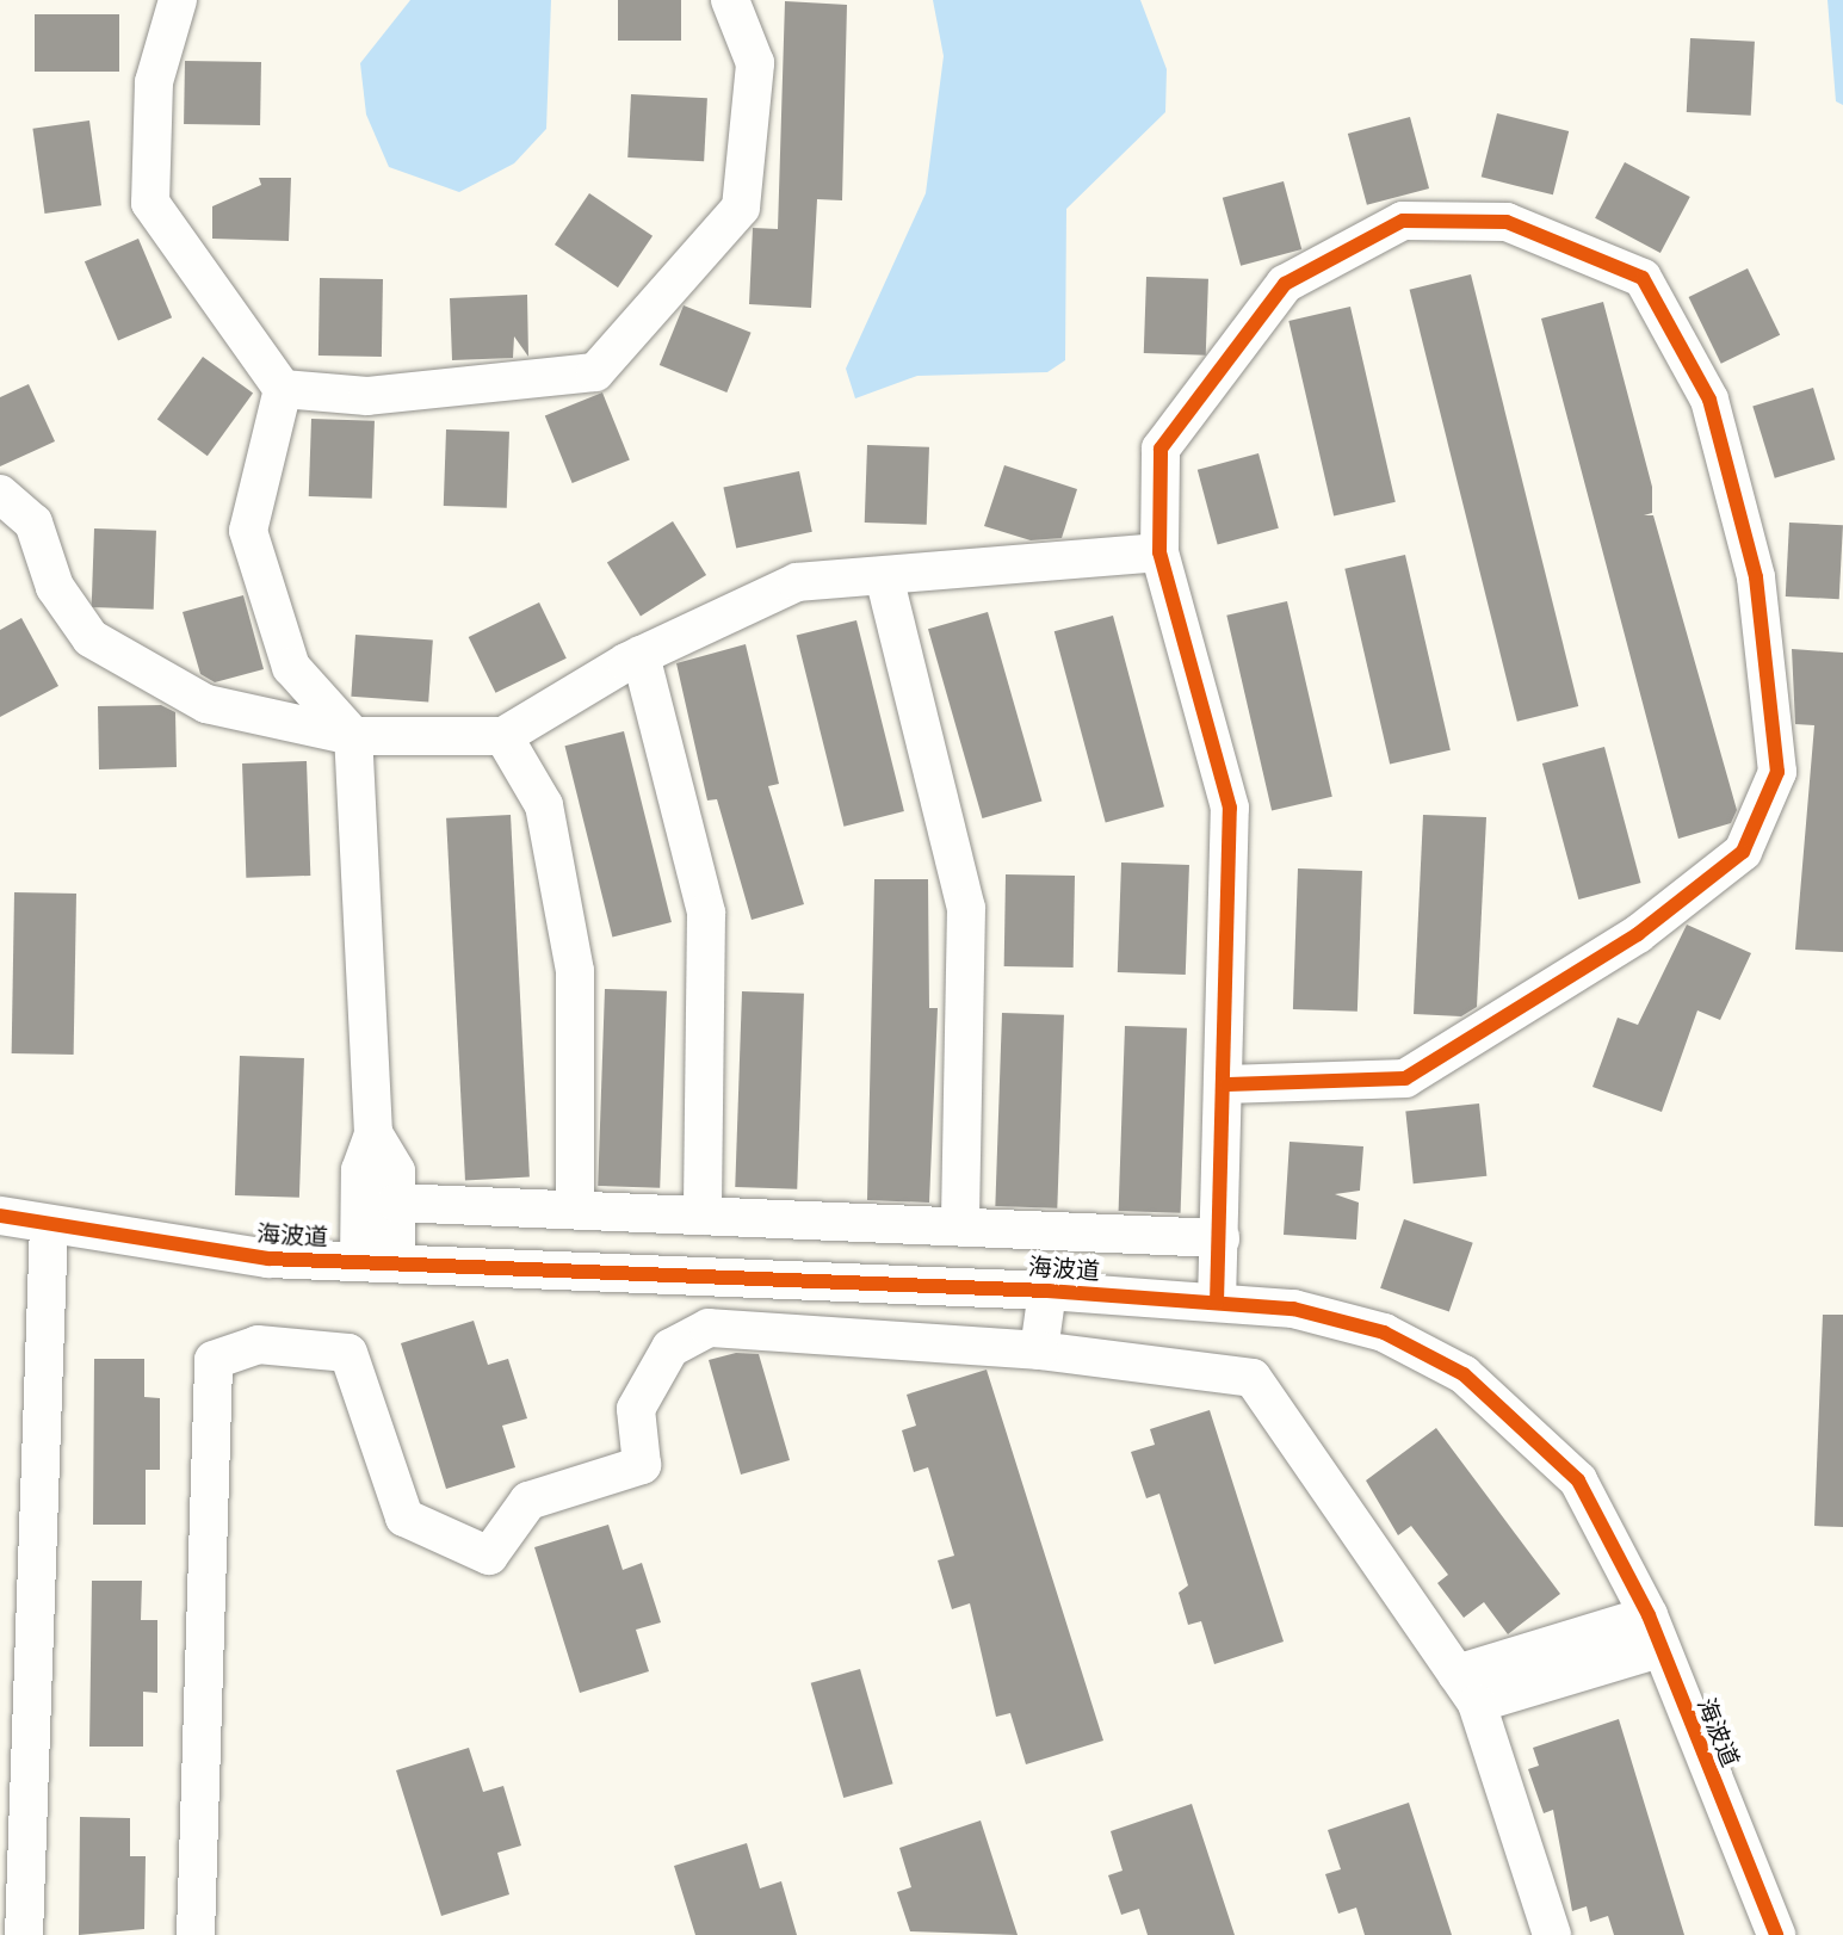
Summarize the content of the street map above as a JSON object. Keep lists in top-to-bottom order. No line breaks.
{"streets":{"street":["海波道"]}}
